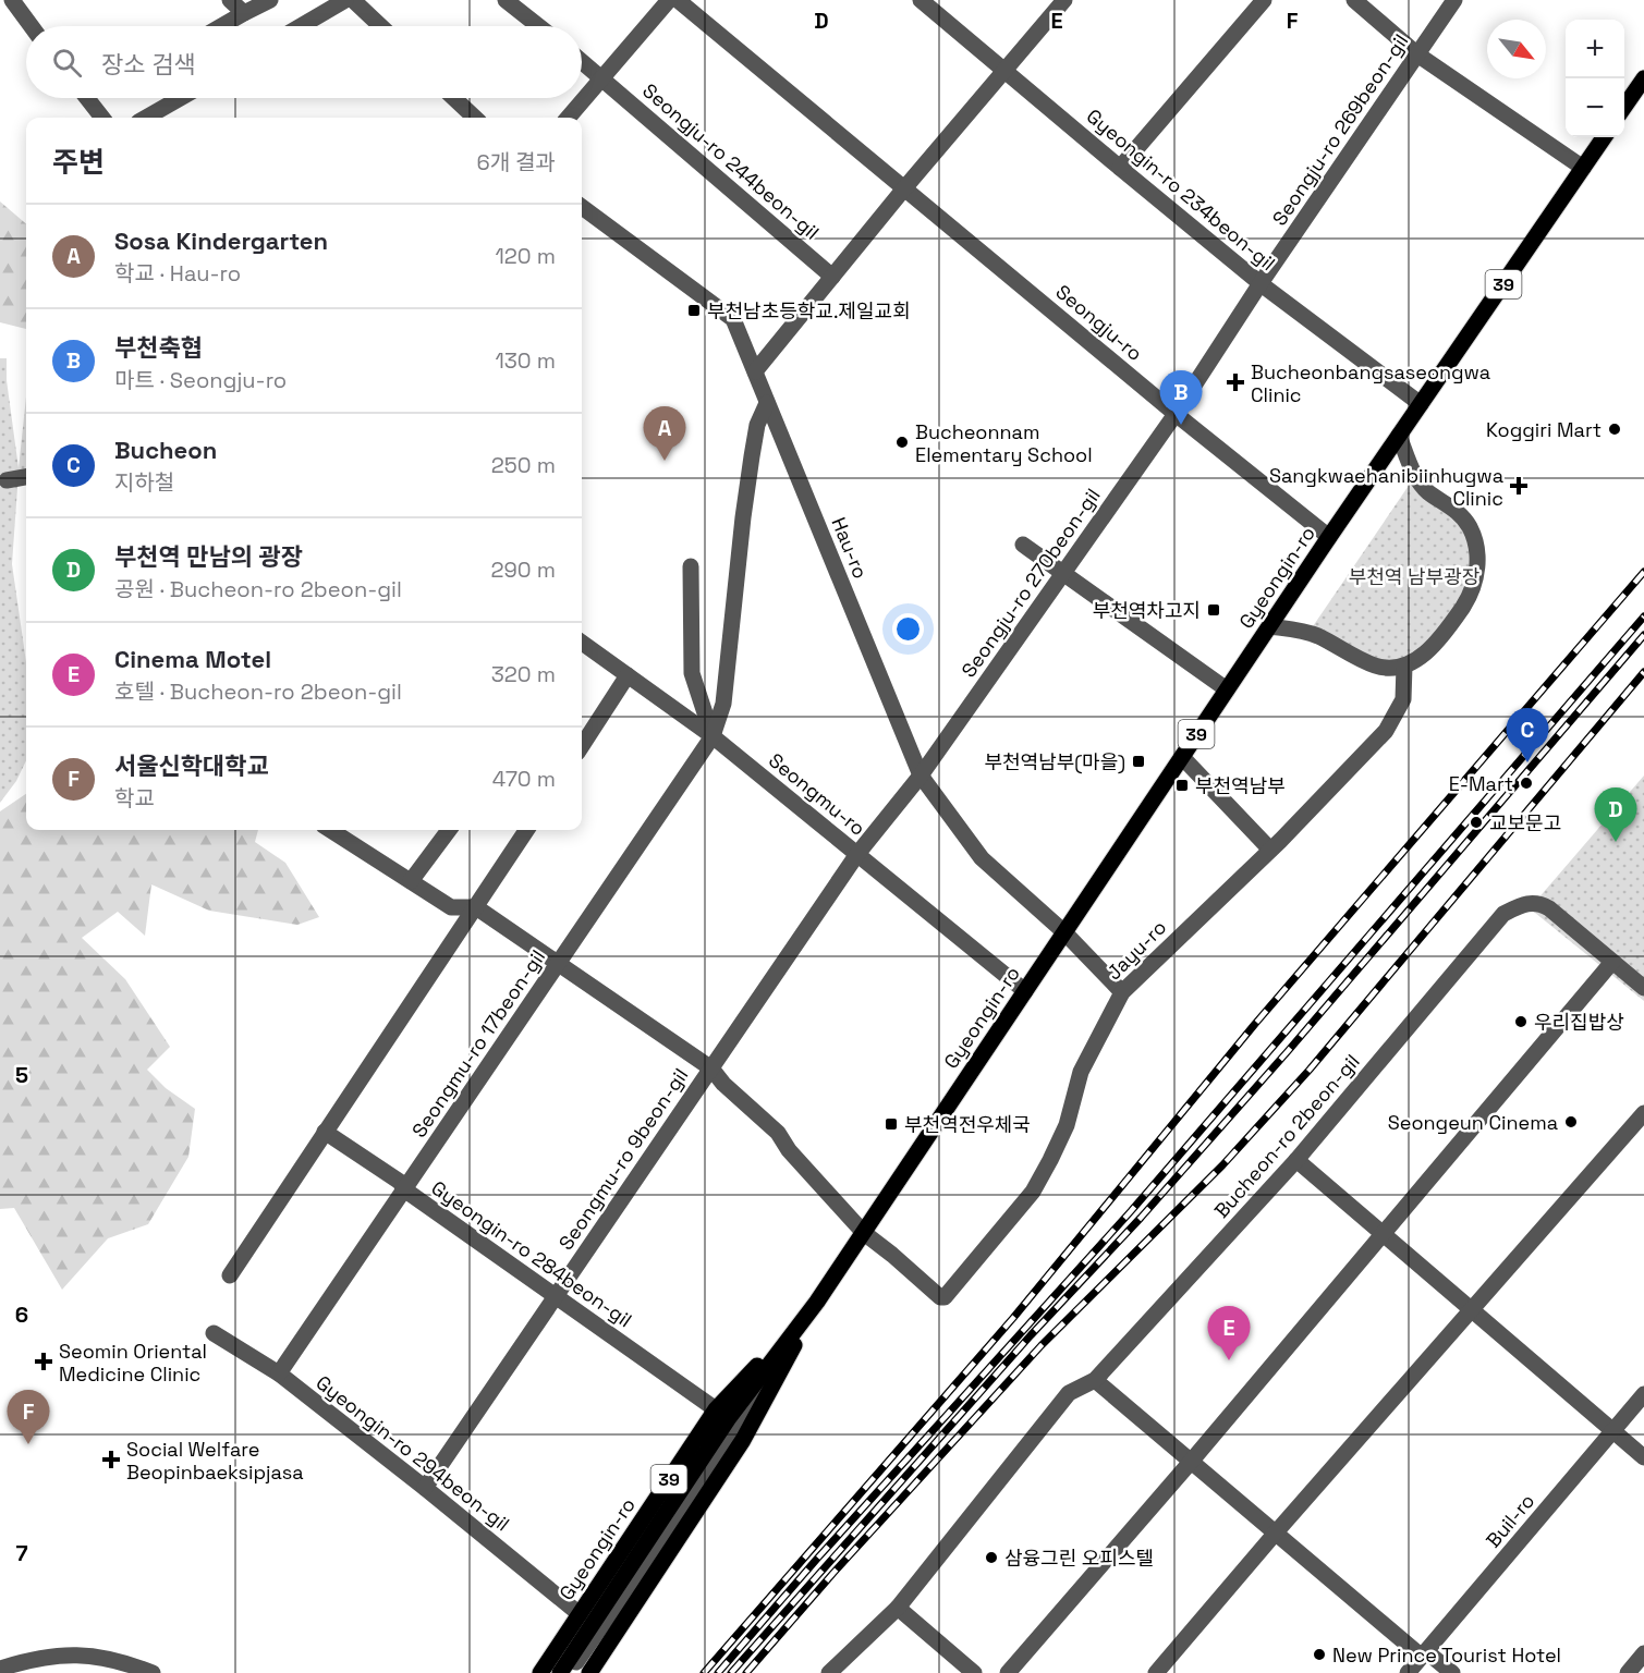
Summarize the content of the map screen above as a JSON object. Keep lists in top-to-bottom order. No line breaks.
{"streets":{"main road":["39","Gyeongin-ro"],"street":["Seongju-ro 269beon-gil","Seongju-ro 244beon-gil","Gyeongin-ro 234beon-gil","Seongju-ro","Hau-ro","Seongju-ro 270beon-gil","Seongmu-ro","Jayu-ro","Seongmu-ro 17beon-gil","Bucheon-ro 2beon-gil","Seongmu-ro 9beon-gil","Gyeongin-ro 284beon-gil","Gyeongin-ro 294beon-gil","Buil-ro"]},"crossings":[["Seongju-ro 269beon-gil","Gyeongin-ro 234beon-gil"],["Seongju-ro 269beon-gil","Seongju-ro"],["Seongju-ro 269beon-gil","Seongju-ro 270beon-gil"],["Gyeongin-ro 234beon-gil","Gyeongin-ro"],["Seongju-ro","Gyeongin-ro"],["Seongju-ro","Seongju-ro 270beon-gil"],["Hau-ro","Gyeongin-ro"],["Hau-ro","Seongju-ro 270beon-gil"],["Hau-ro","Jayu-ro"],["Hau-ro","Seongmu-ro 17beon-gil"],["Gyeongin-ro","Seongmu-ro"],["Gyeongin-ro","Jayu-ro"],["Gyeongin-ro","Gyeongin-ro 284beon-gil"],["Gyeongin-ro","Gyeongin-ro 294beon-gil"],["Seongju-ro 270beon-gil","Seongmu-ro"],["Seongju-ro 270beon-gil","Seongmu-ro 9beon-gil"],["Seongmu-ro","Seongmu-ro 17beon-gil"],["Seongmu-ro","Seongmu-ro 9beon-gil"],["Seongmu-ro 17beon-gil","Gyeongin-ro 284beon-gil"],["Seongmu-ro 17beon-gil","Gyeongin-ro 294beon-gil"],["Seongmu-ro 9beon-gil","Gyeongin-ro 284beon-gil"],["Seongmu-ro 9beon-gil","Gyeongin-ro 294beon-gil"]],"parks":["부천역 남부광장"],"places":{"transit":["부천남초등학교.제일교회","부천역차고지","부천역남부(마을)","부천역남부","부천역전우체국"],"health":["Bucheonbangsaseongwa Clinic","Sangkwaehanibiinhugwa Clinic","Seomin Oriental Medicine Clinic","Social Welfare Beopinbaeksipjasa"],"other":["Koggiri Mart","Bucheonnam Elementary School","E-Mart","교보문고","우리집밥상","Seongeun Cinema","삼융그린 오피스텔","New Prince Tourist Hotel"]},"north":"bottom right","page":{"map_buttons":["+","−"],"search":"장소 검색","heading":["주변","6개 결과"],"list":[{"mark":"A","name":"Sosa Kindergarten","note":"학교 · Hau-ro","value":"120 m"},{"mark":"B","name":"부천축협","note":"마트 · Seongju-ro","value":"130 m"},{"mark":"C","name":"Bucheon","note":"지하철","value":"250 m"},{"mark":"D","name":"부천역 만남의 광장","note":"공원 · Bucheon-ro 2beon-gil","value":"290 m"},{"mark":"E","name":"Cinema Motel","note":"호텔 · Bucheon-ro 2beon-gil","value":"320 m"},{"mark":"F","name":"서울신학대학교","note":"학교","value":"470 m"}],"pins":["B","A","C","D","E","F"]},"grid":{"columns":["D","E","F"],"rows":["5","6","7"]}}
